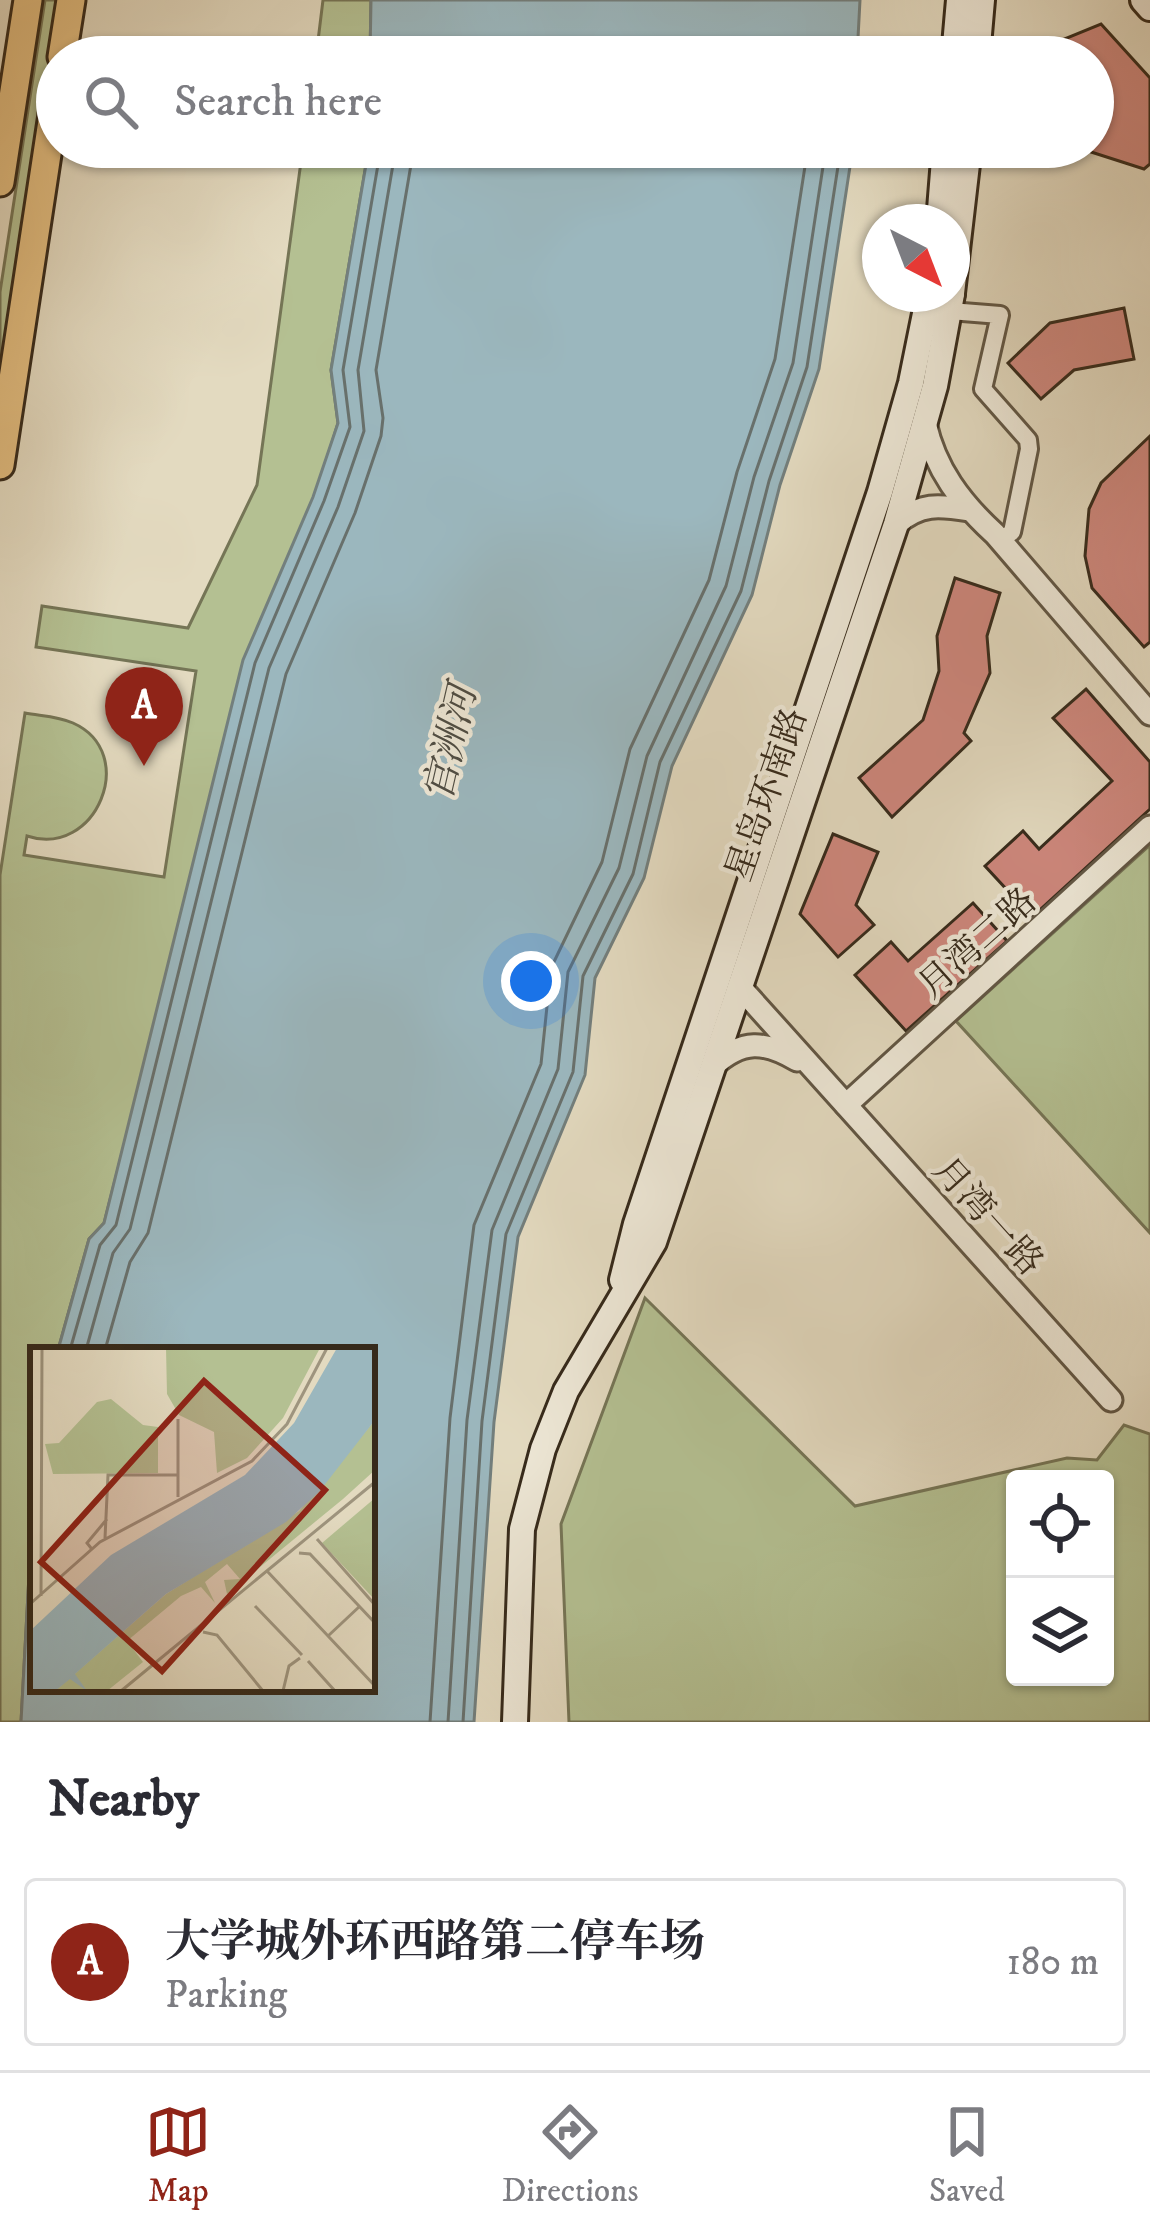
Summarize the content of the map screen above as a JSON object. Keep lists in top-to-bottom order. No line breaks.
{"streets":{"main road":["星岛环南路"],"street":["月湾二路","月湾一路"]},"crossings":[["星岛环南路","月湾一路"],["月湾二路","月湾一路"]],"water":["官洲河"],"north":"bottom right","page":{"search":"Search here","pins":"A","heading":"Nearby","list":[{"mark":"A","name":"大学城外环西路第二停车场","note":"Parking","value":"180 m"}],"nav":["Map","Directions","Saved"]}}
